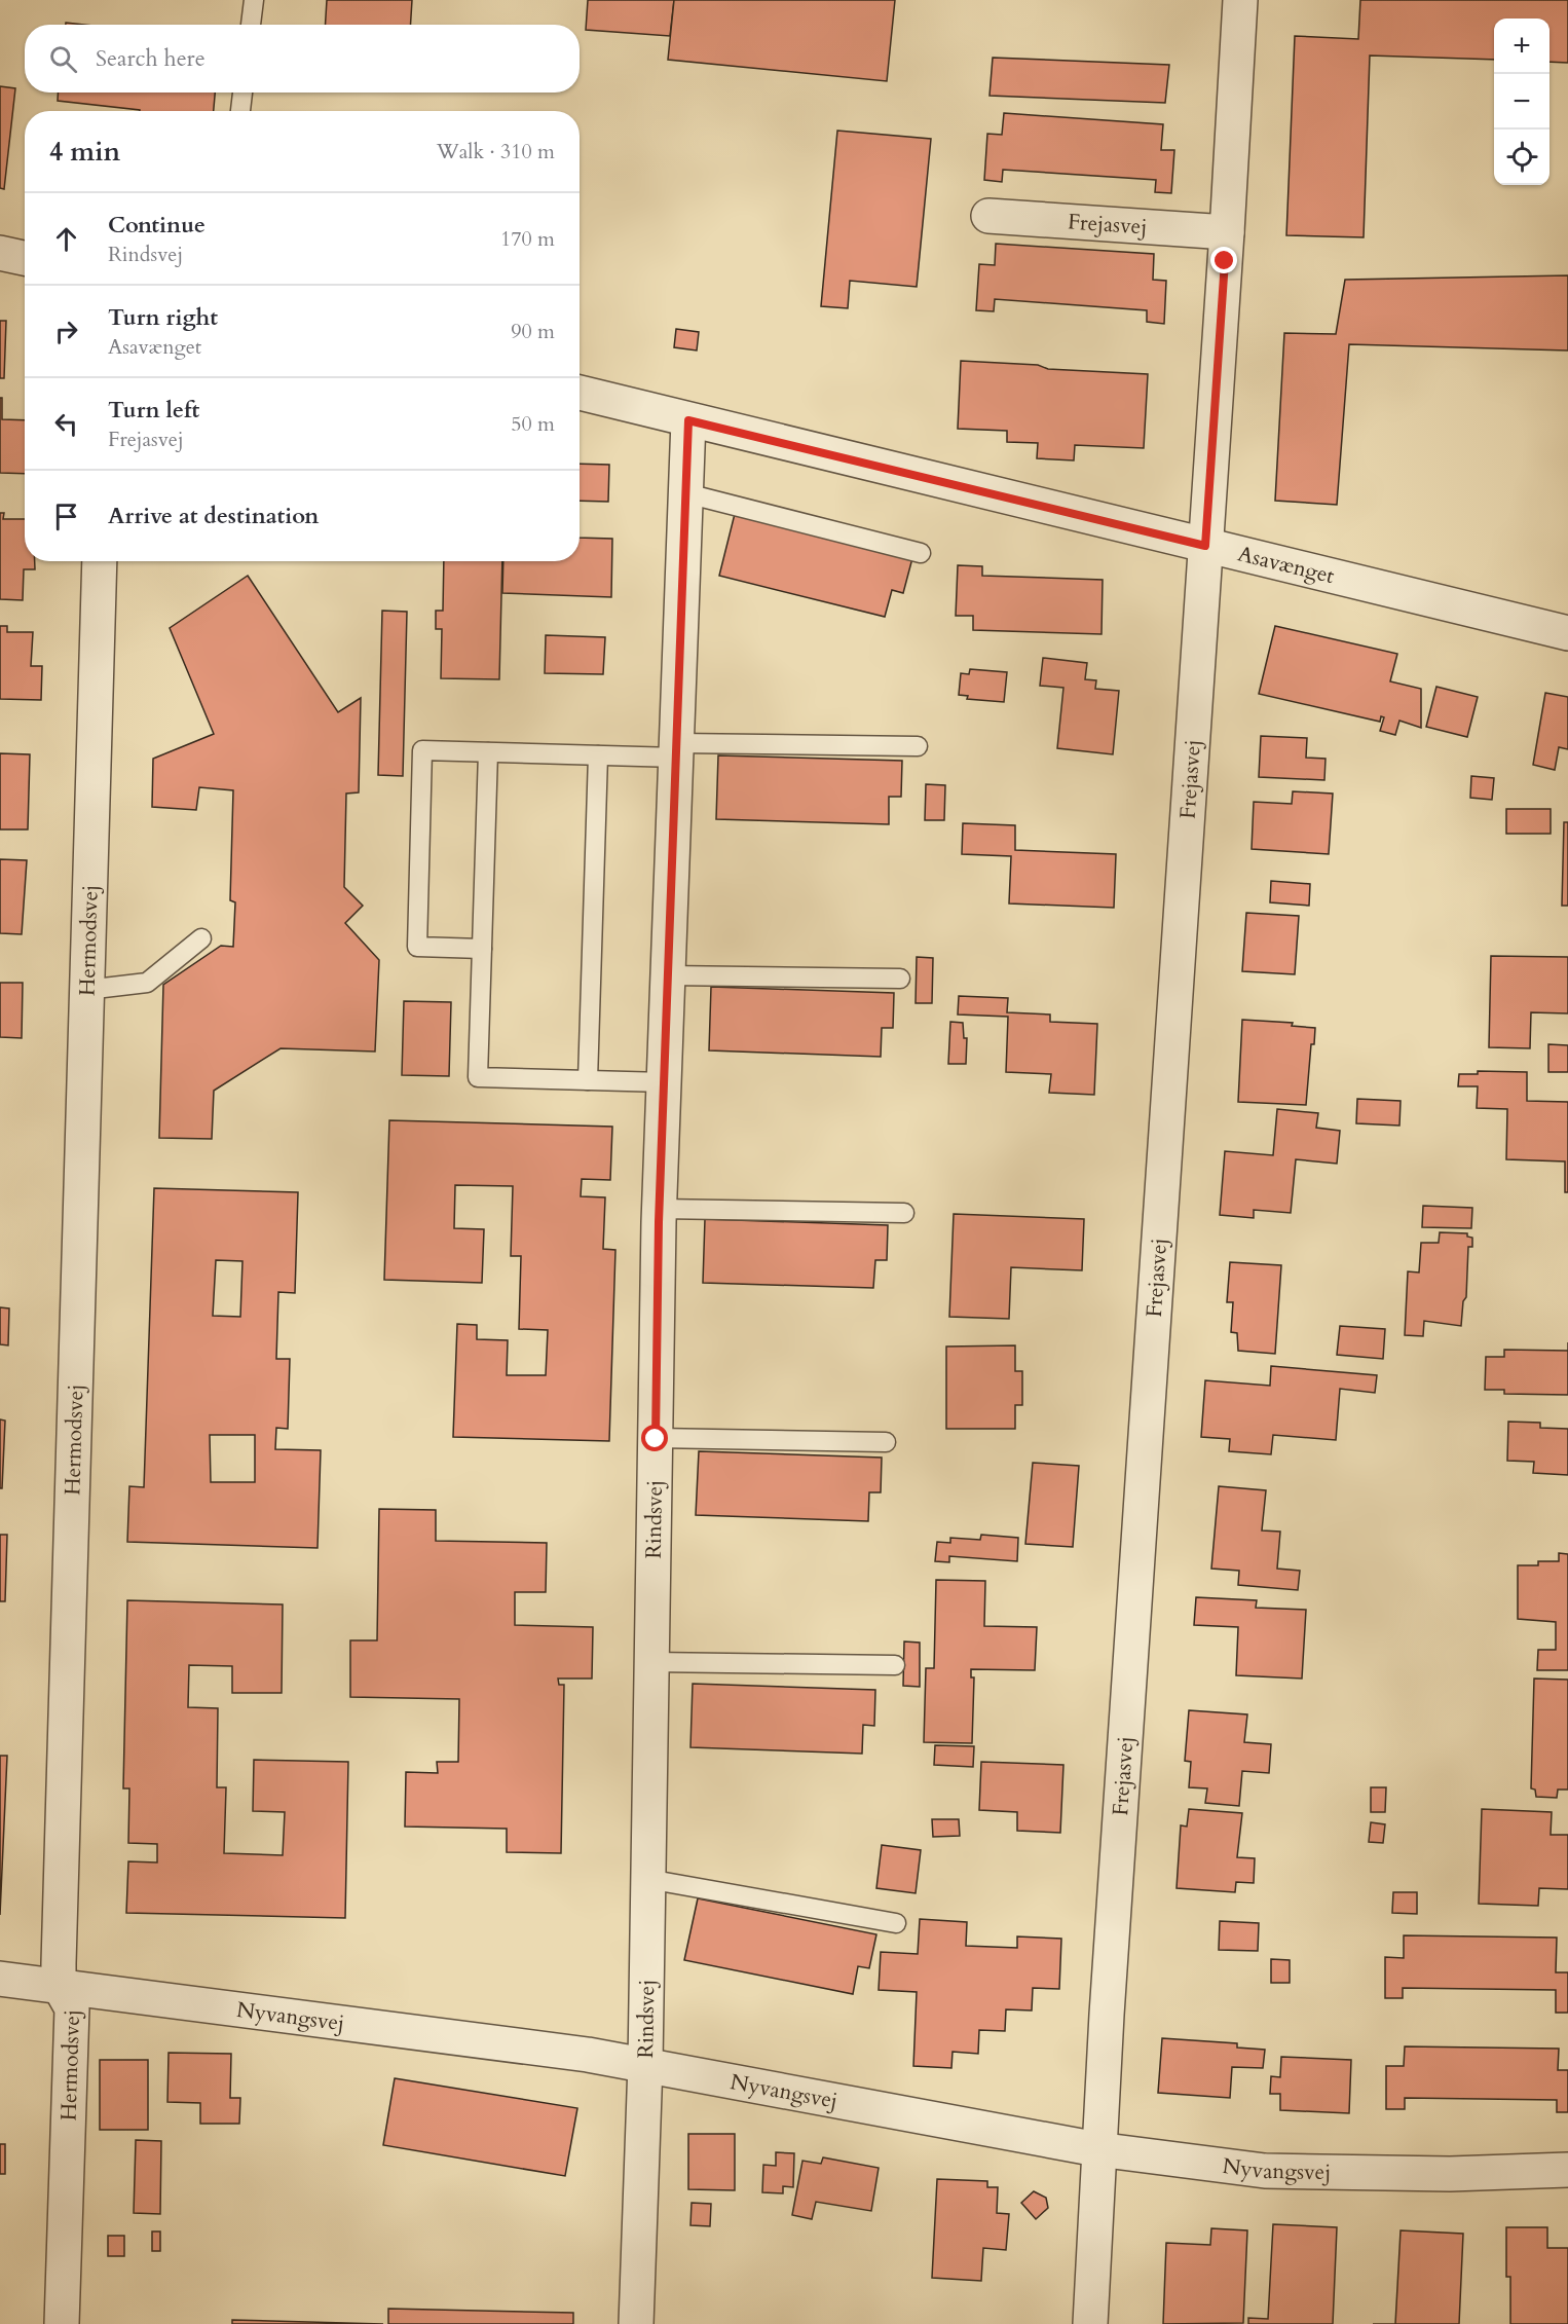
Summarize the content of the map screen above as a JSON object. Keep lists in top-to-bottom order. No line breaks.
{"streets":{"street":["Frejasvej","Asavænget","Hermodsvej","Rindsvej","Nyvangsvej"]},"crossings":[["Frejasvej","Asavænget"],["Frejasvej","Nyvangsvej"],["Asavænget","Rindsvej"],["Hermodsvej","Nyvangsvej"],["Rindsvej","Nyvangsvej"]],"page":{"map_buttons":["+","−"],"search":"Search here","heading":["4 min","Walk · 310 m"],"list":[["Continue","Rindsvej","170 m"],["Turn right","Asavænget","90 m"],["Turn left","Frejasvej","50 m"],"Arrive at destination"]}}
